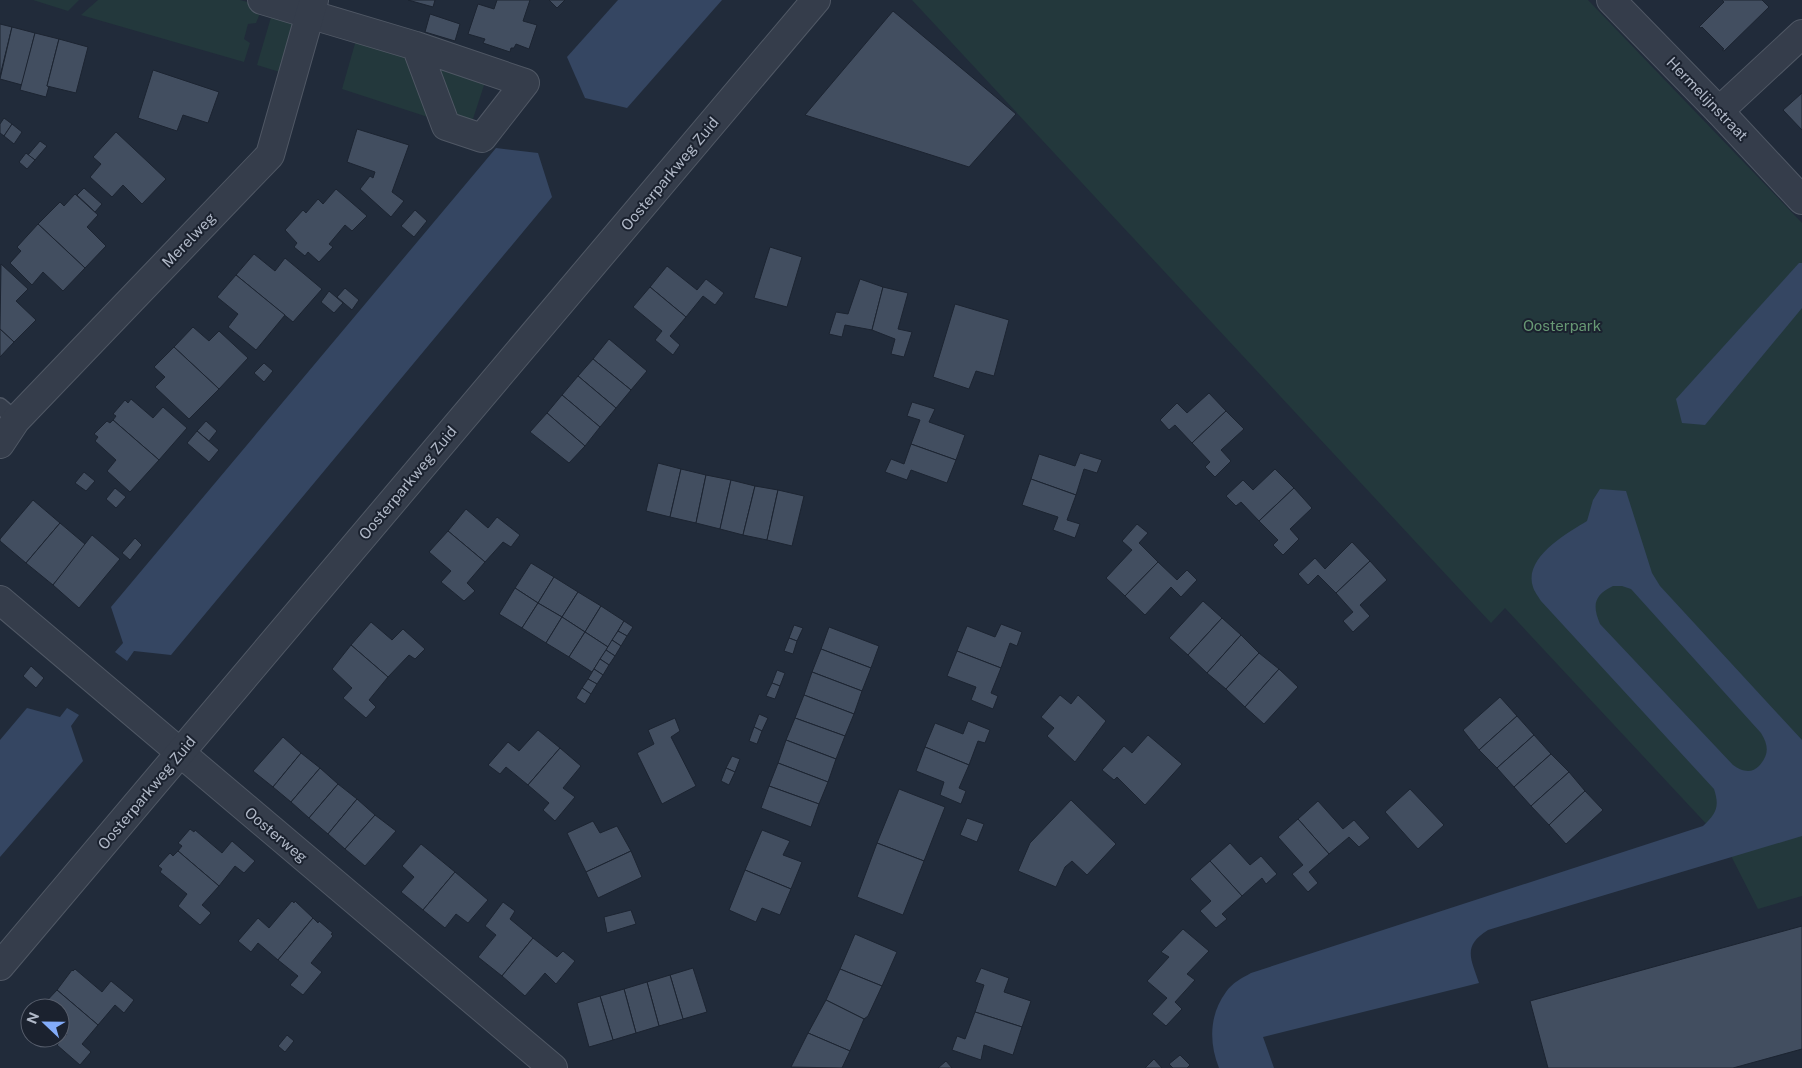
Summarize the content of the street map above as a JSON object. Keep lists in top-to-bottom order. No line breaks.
{"streets":{"street":["Hermelijnstraat","Oosterparkweg Zuid","Merelweg","Oosterweg"]},"crossings":[["Oosterparkweg Zuid","Oosterweg"]],"parks":["Oosterpark"],"north":"left"}
